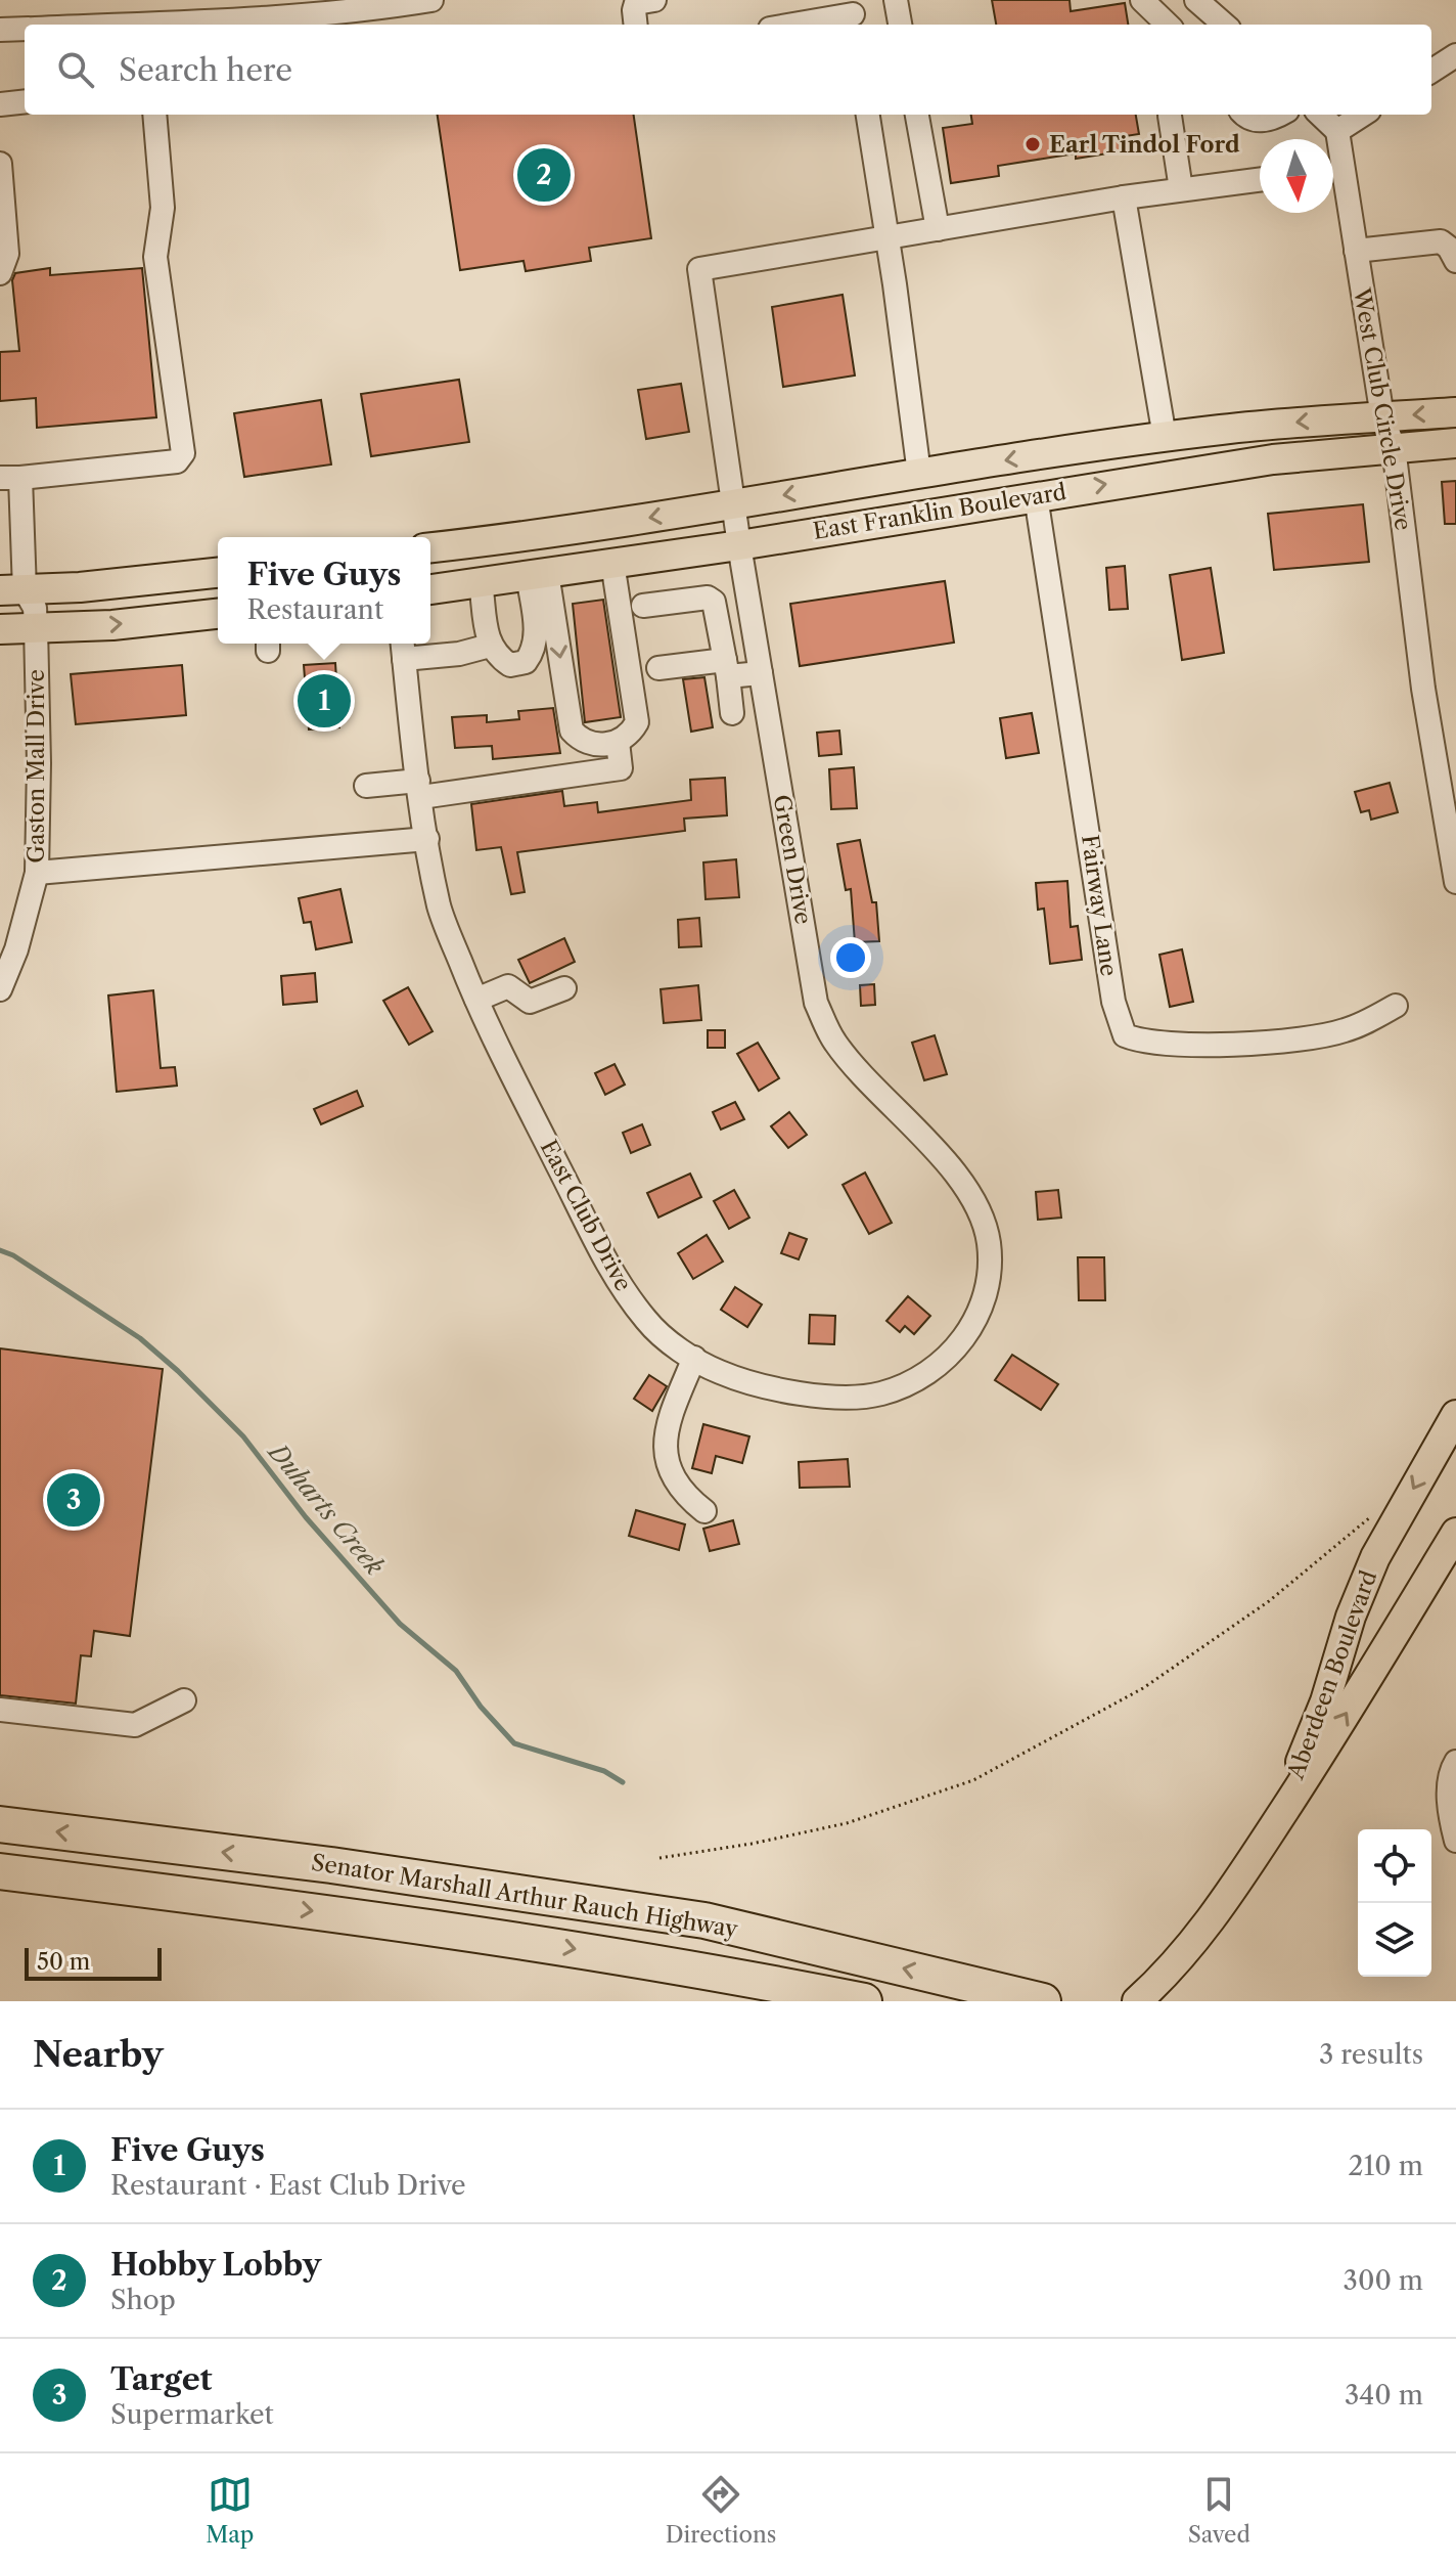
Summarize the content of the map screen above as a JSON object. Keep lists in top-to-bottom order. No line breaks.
{"streets":{"highway":["Senator Marshall Arthur Rauch Highway"],"main road":["East Franklin Boulevard","Aberdeen Boulevard"],"street":["West Club Circle Drive","Gaston Mall Drive","Green Drive","Fairway Lane","East Club Drive"]},"crossings":[["West Club Circle Drive","East Franklin Boulevard"],["East Franklin Boulevard","Green Drive"],["East Franklin Boulevard","Fairway Lane"],["Green Drive","East Club Drive"]],"water":["Duharts Creek"],"places":["Earl Tindol Ford"],"scale_bar":"50 m","north":"bottom","page":{"search":"Search here","pins":["2","1","3"],"popup":["Five Guys","Restaurant"],"scale":"50 m","heading":["Nearby","3 results"],"list":[{"mark":"1","name":"Five Guys","note":"Restaurant · East Club Drive","value":"210 m"},{"mark":"2","name":"Hobby Lobby","note":"Shop","value":"300 m"},{"mark":"3","name":"Target","note":"Supermarket","value":"340 m"}],"nav":["Map","Directions","Saved"]}}
